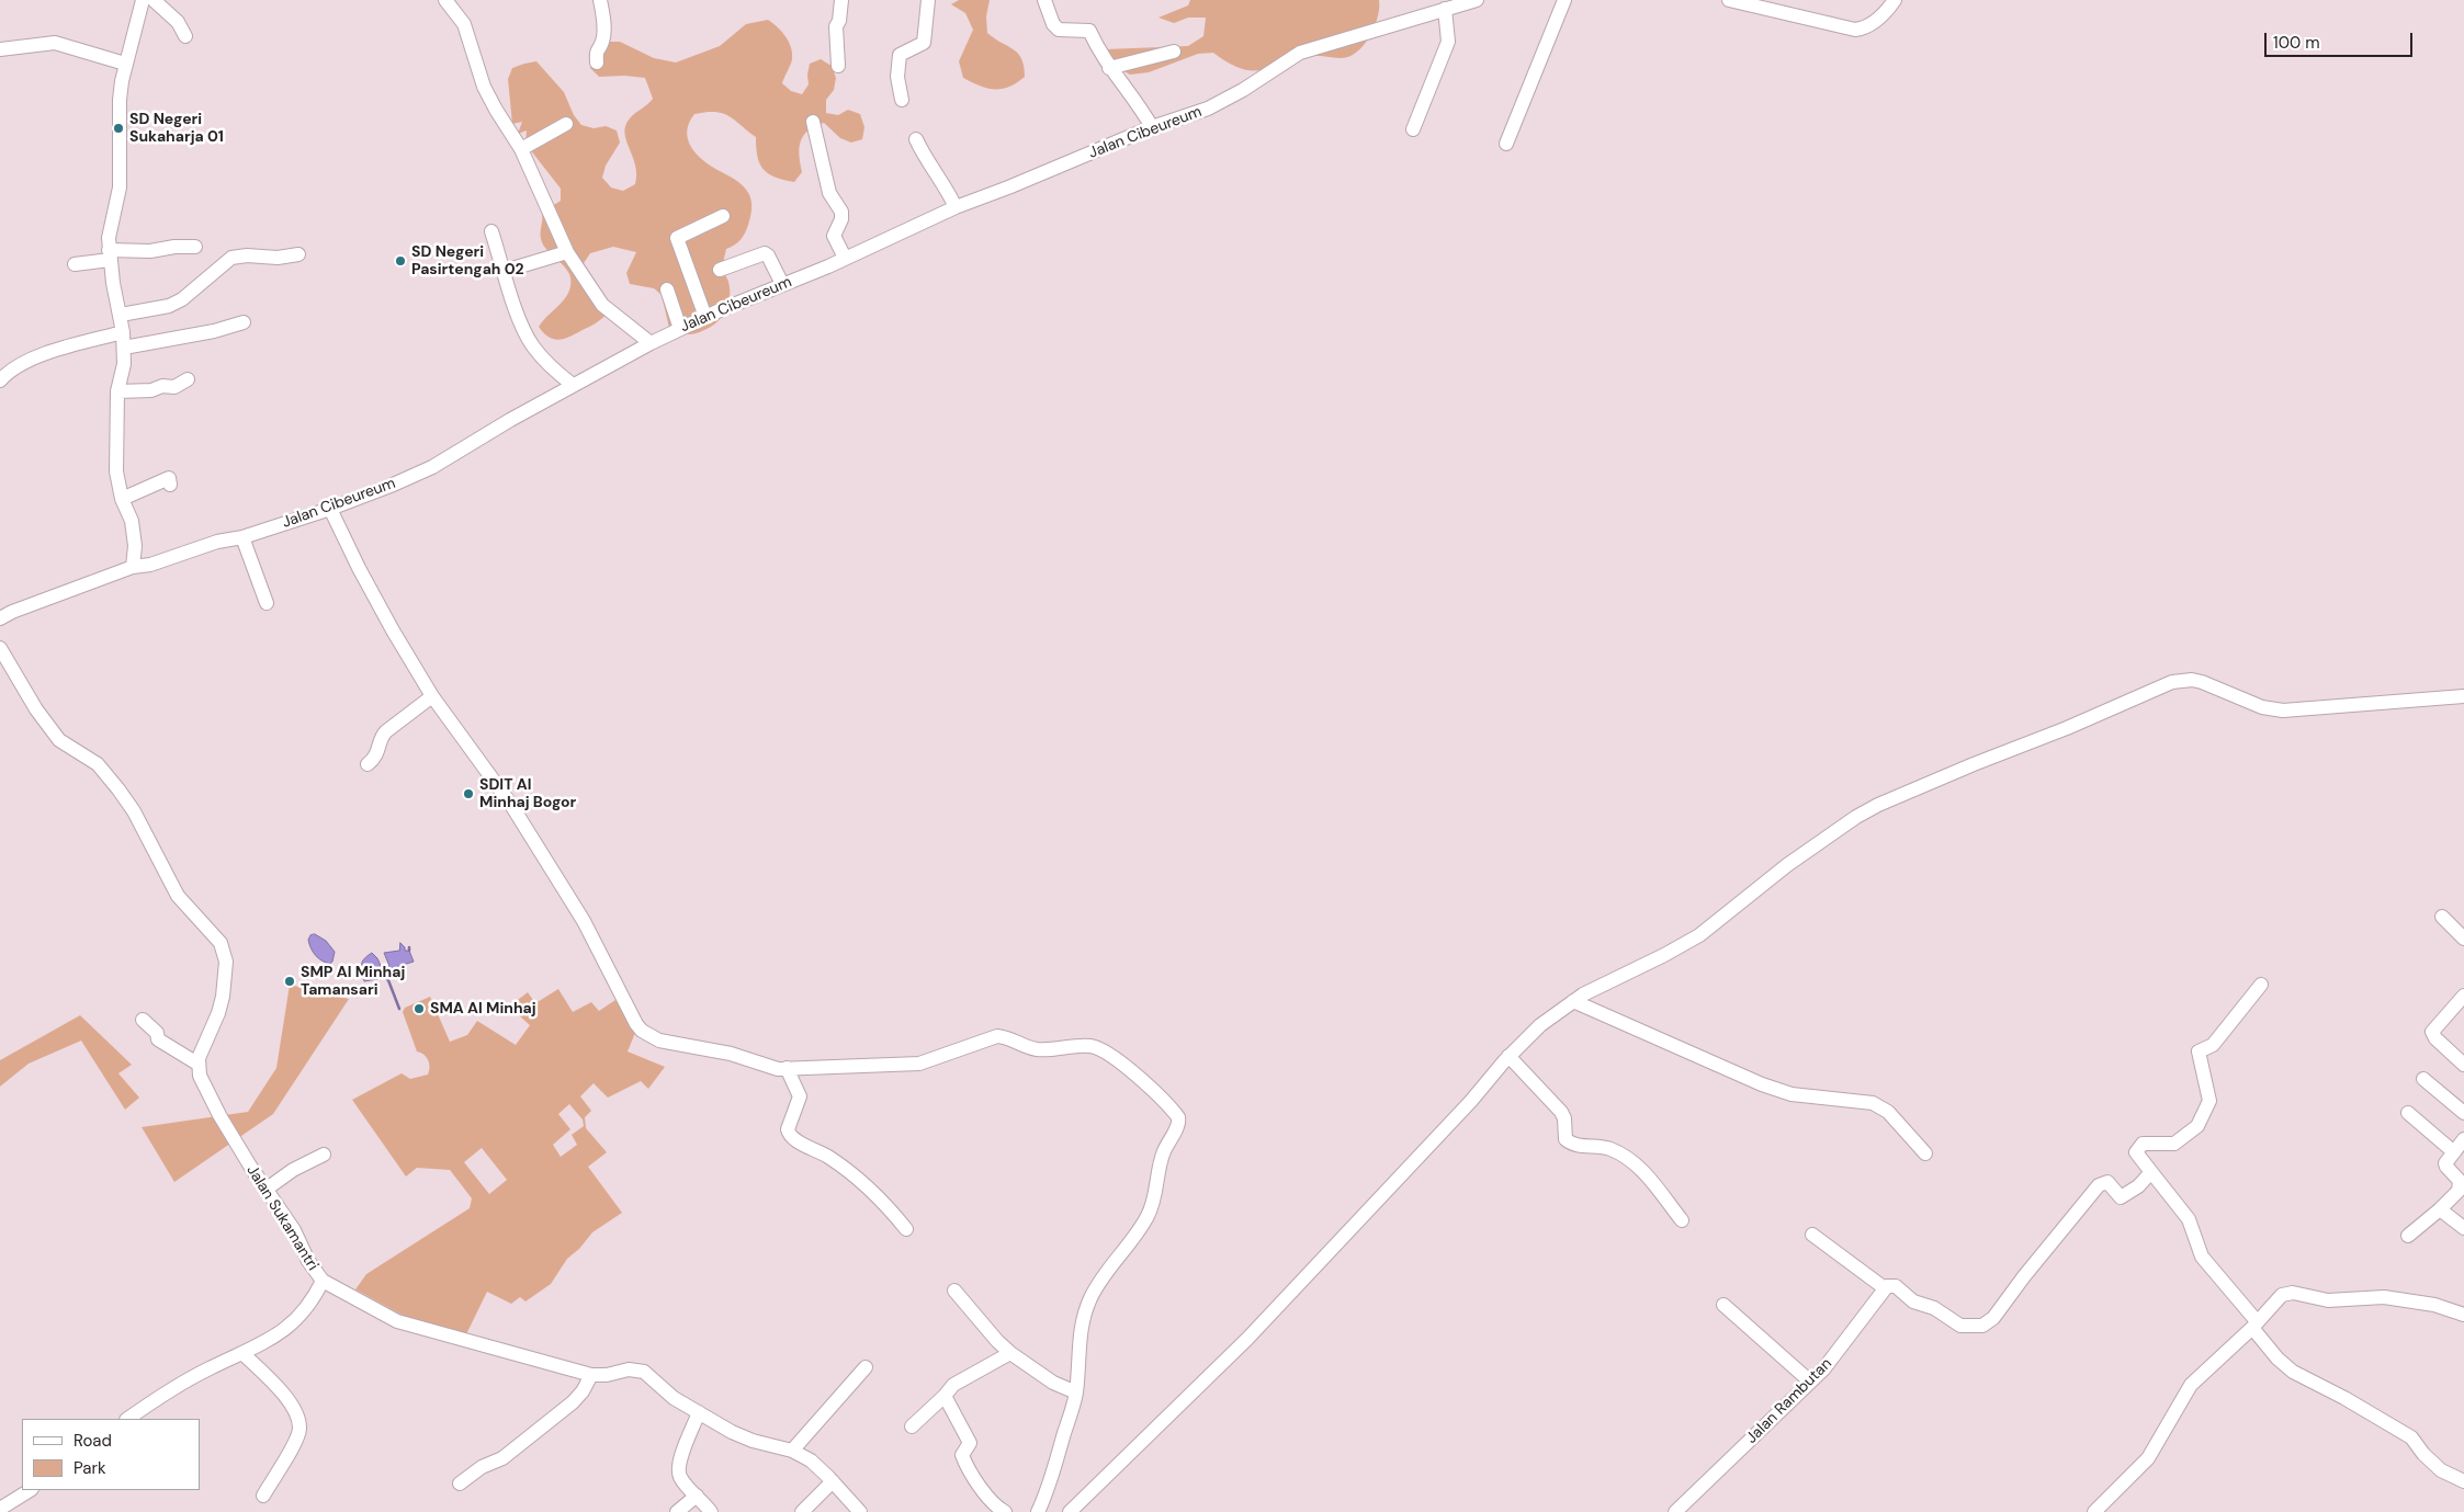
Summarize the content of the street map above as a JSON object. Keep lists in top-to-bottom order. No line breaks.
{"streets":{"street":["Jalan Cibeureum","Jalan Sukamantri","Jalan Rambutan"]},"places":["SD Negeri Sukaharja 01","SD Negeri Pasirtengah 02","SDIT Al Minhaj Bogor","SMP Al Minhaj Tamansari","SMA Al Minhaj"],"legend":["Road","Park"],"scale_bar":"100 m"}
